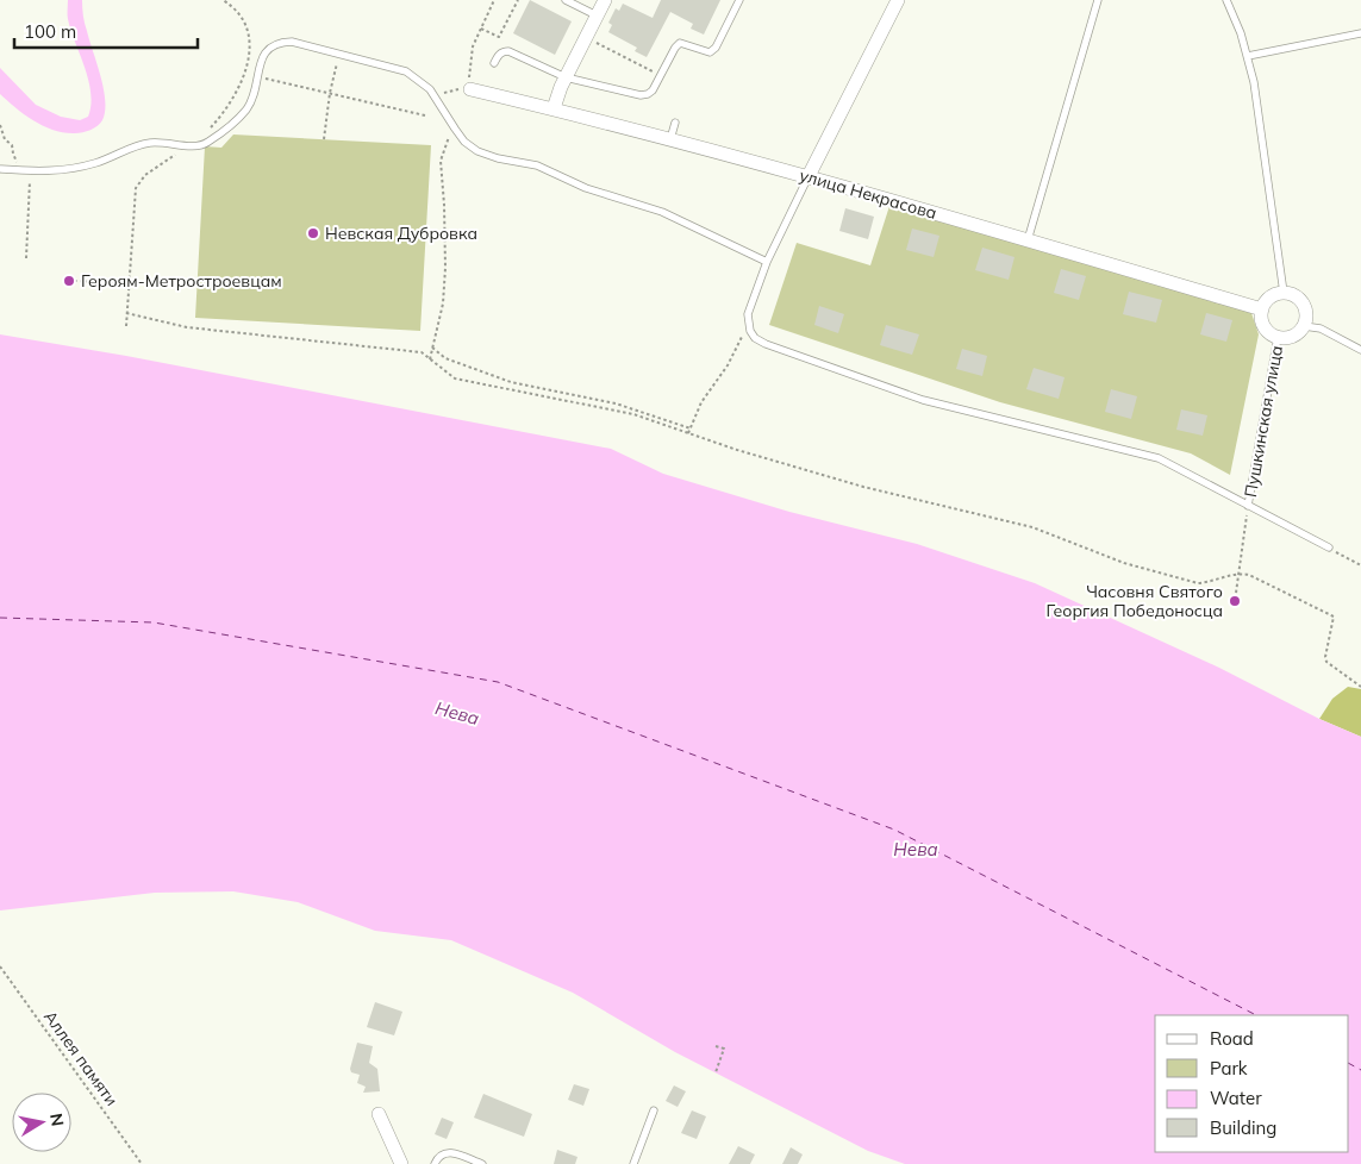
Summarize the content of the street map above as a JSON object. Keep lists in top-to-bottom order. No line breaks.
{"streets":{"street":["улица Некрасова"],"lane":["Пушкинская улица"],"path":["Аллея памяти"]},"crossings":[["улица Некрасова","Пушкинская улица"]],"water":["Нева"],"places":["Невская Дубровка","Героям-Метростроевцам","Часовня Святого Георгия Победоносца"],"legend":["Road","Park","Water","Building"],"scale_bar":"100 m","north":"right"}
